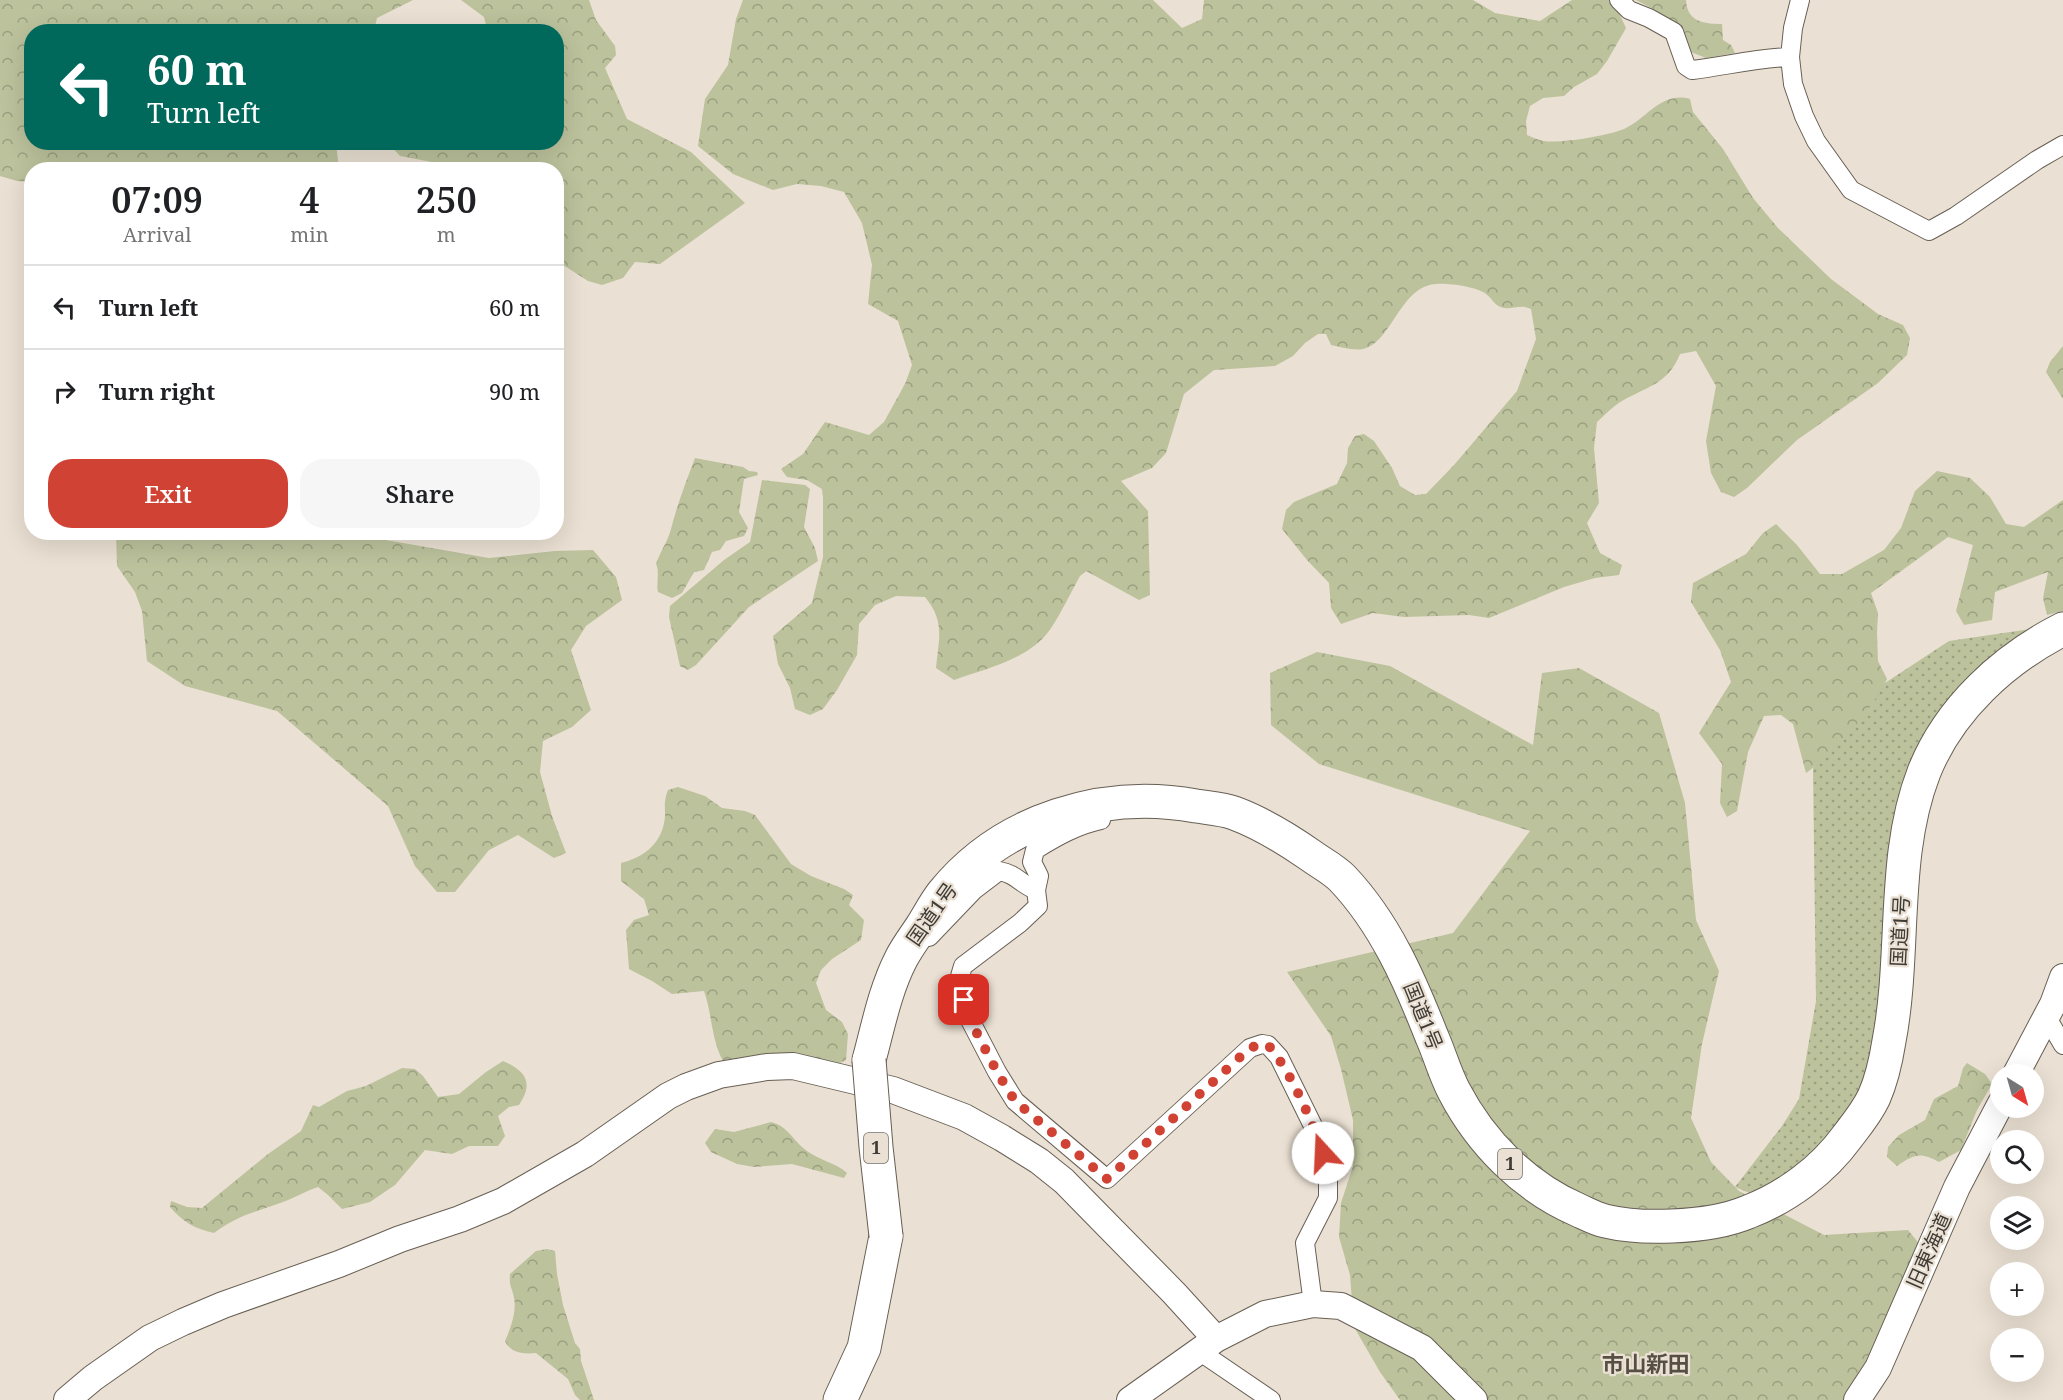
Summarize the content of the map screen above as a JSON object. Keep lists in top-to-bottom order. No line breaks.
{"streets":{"highway":["国道1号","1"],"street":["旧東海道"]},"districts":["市山新田"],"north":"bottom right","page":{"turn":["60 m","Turn left"],"eta":["07:09","Arrival","4","min","250","m"],"list":[{"name":"Turn left","value":"60 m"},{"name":"Turn right","value":"90 m"}],"buttons":["Exit","Share"],"map_buttons":["+","−"]}}
